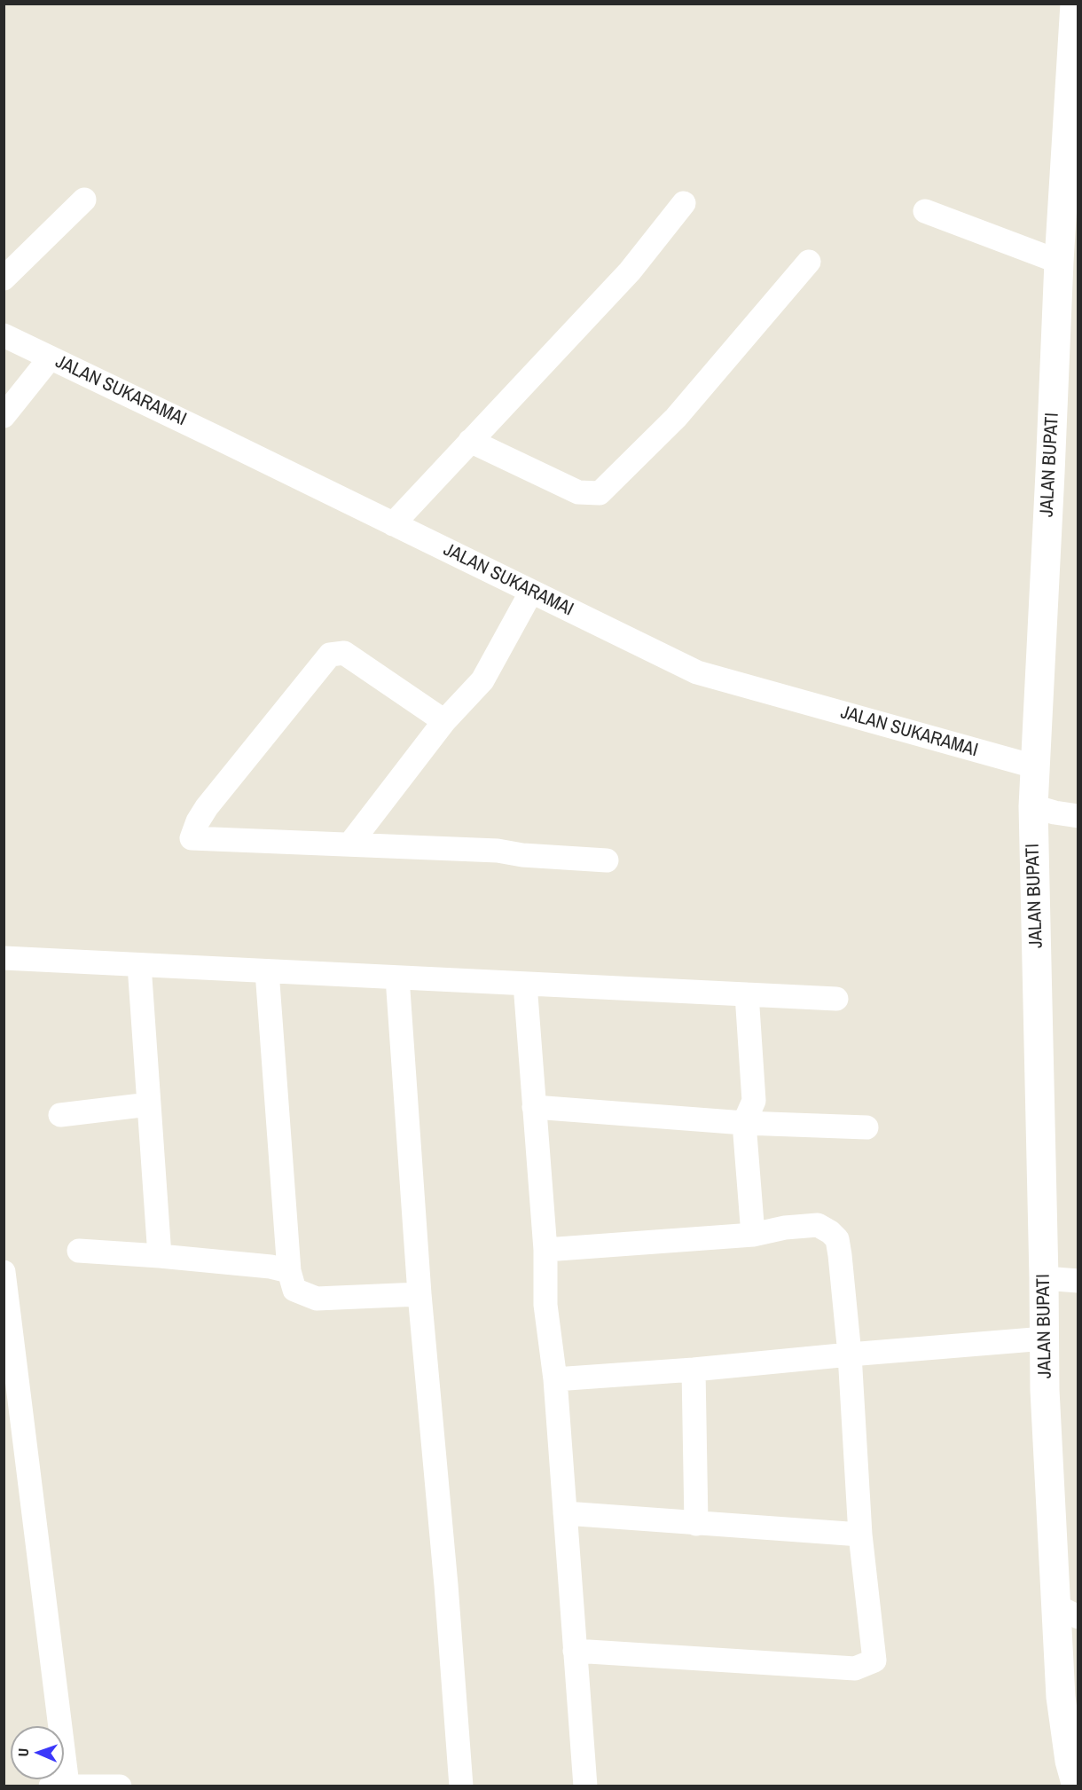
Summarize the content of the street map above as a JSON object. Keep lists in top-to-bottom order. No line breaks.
{"streets":{"street":["JALAN SUKARAMAI","JALAN BUPATI"]},"crossings":[["JALAN SUKARAMAI","JALAN BUPATI"]],"north":"left"}
